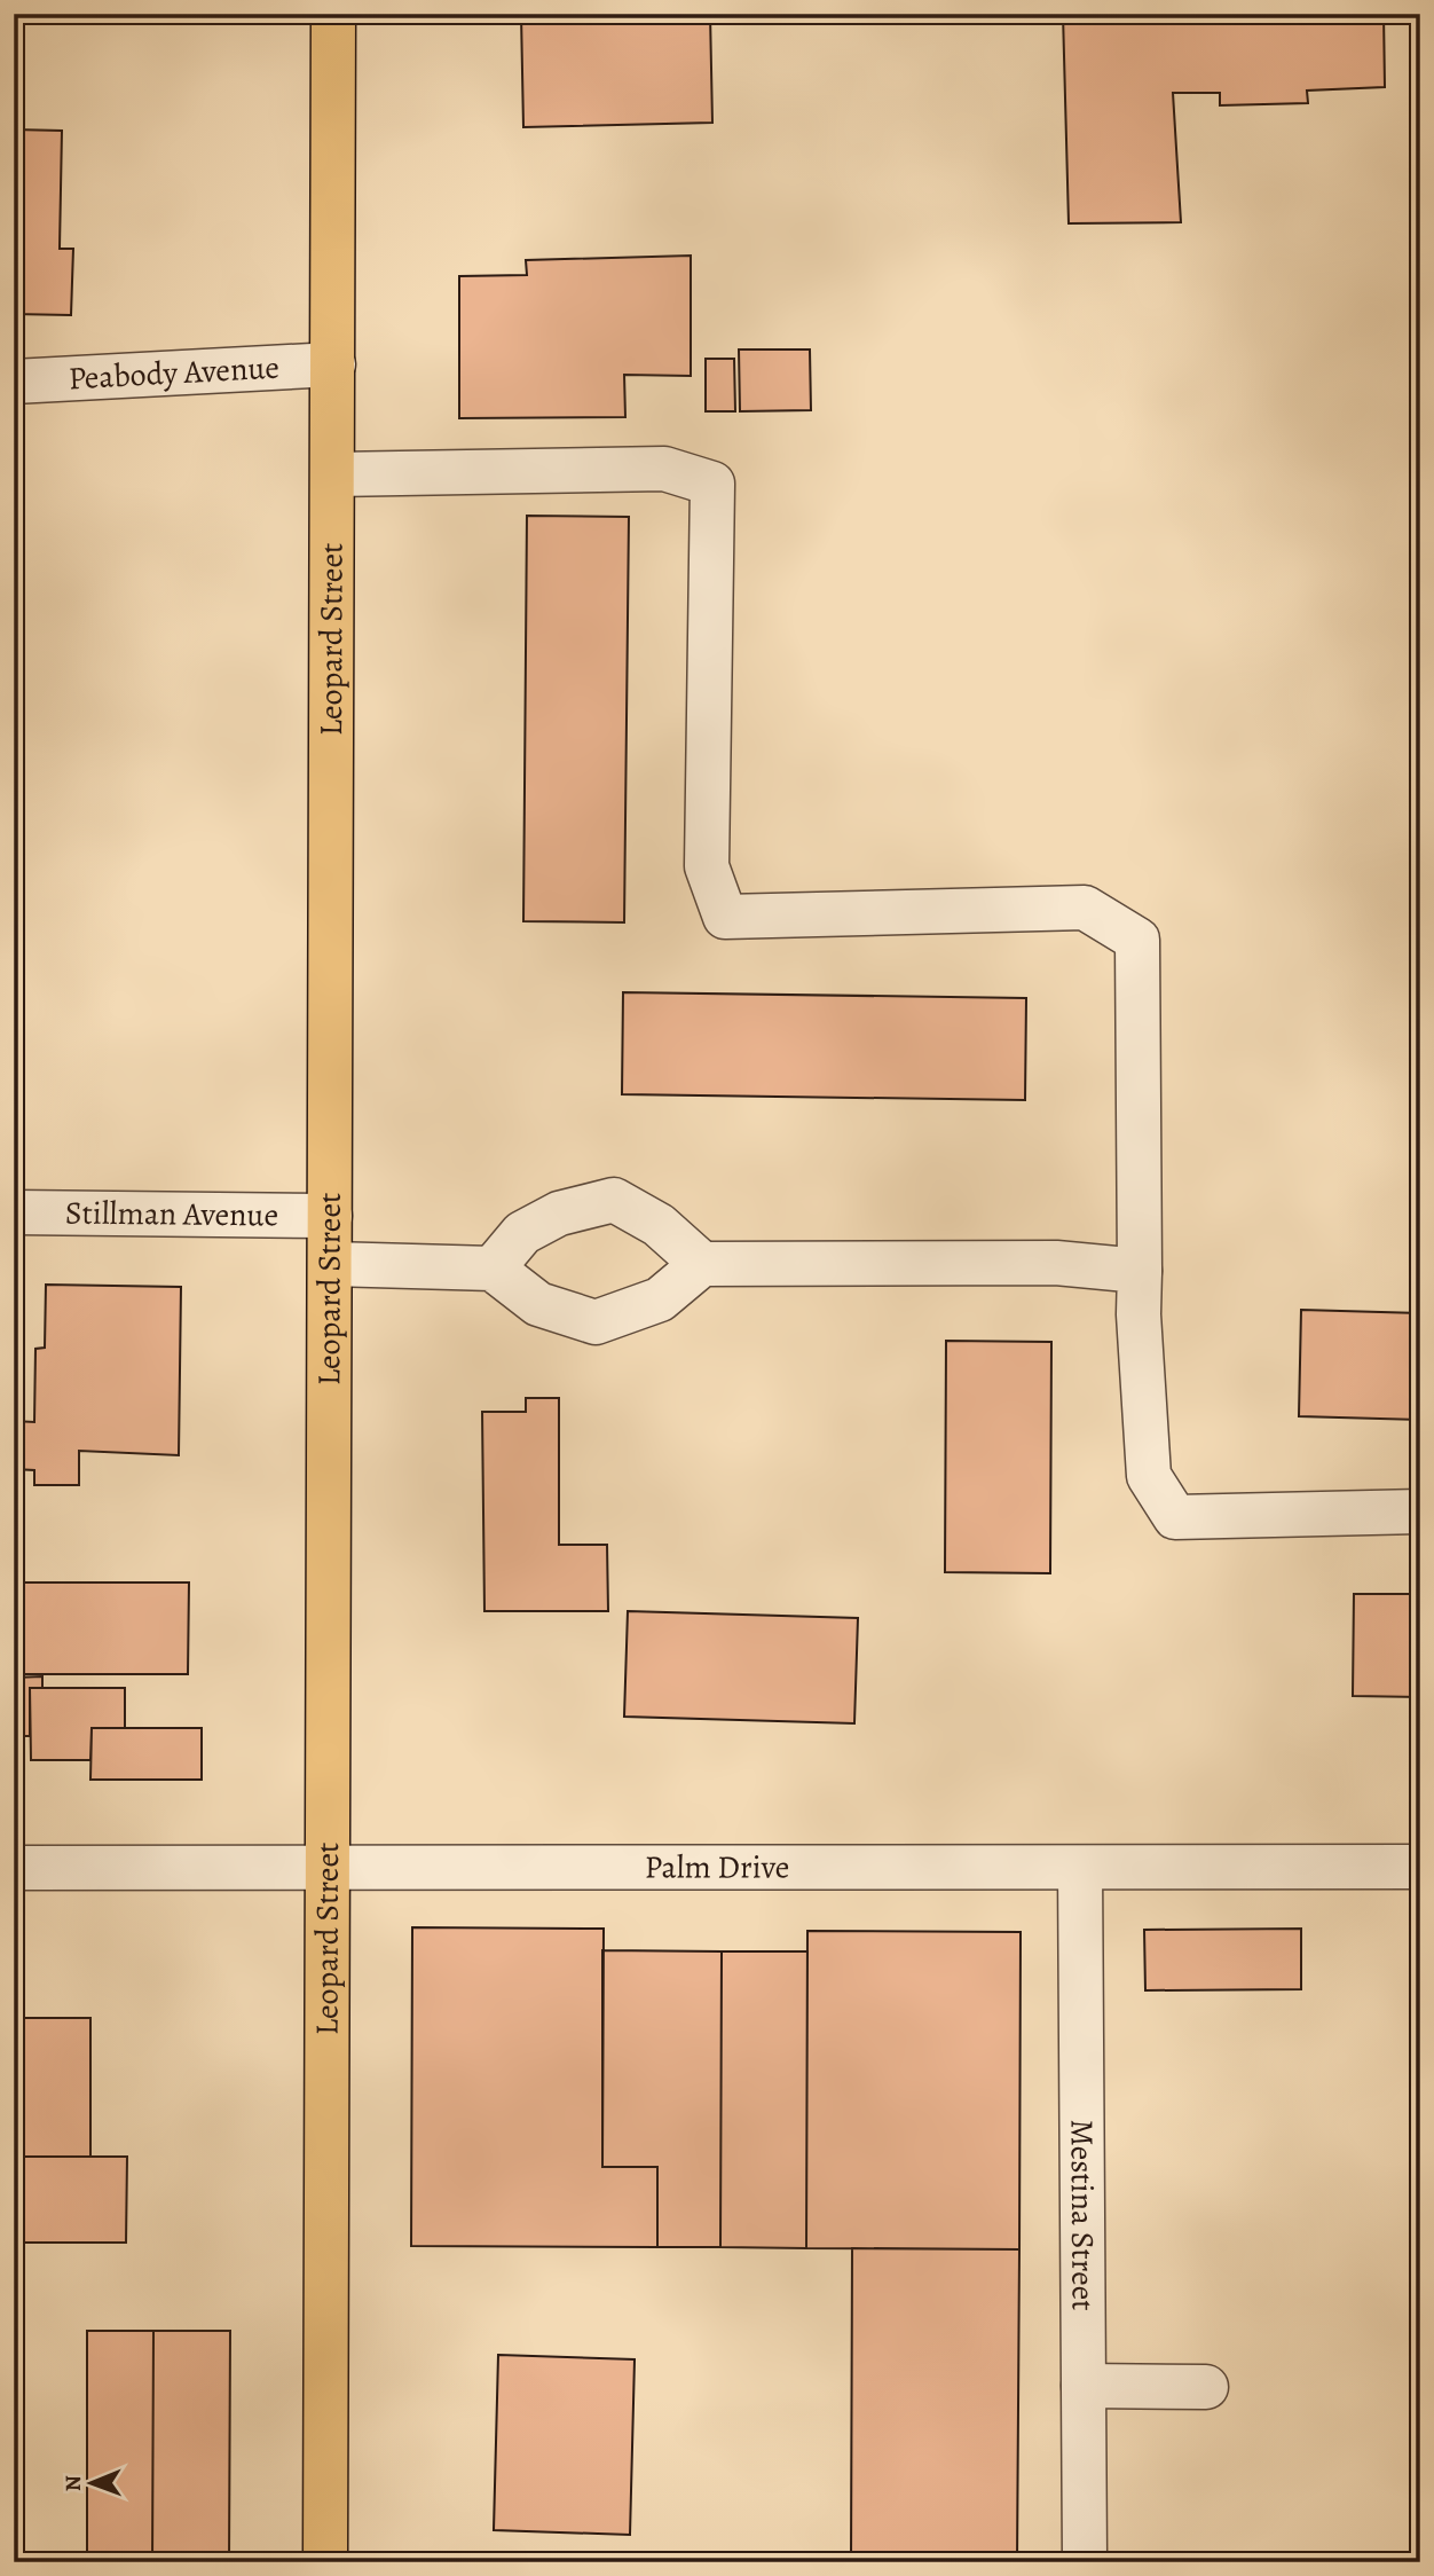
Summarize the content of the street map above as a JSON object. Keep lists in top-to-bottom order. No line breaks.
{"streets":{"main road":["Leopard Street"],"street":["Peabody Avenue","Stillman Avenue","Palm Drive","Mestina Street"]},"crossings":[["Peabody Avenue","Leopard Street"],["Leopard Street","Stillman Avenue"],["Leopard Street","Palm Drive"],["Palm Drive","Mestina Street"]],"north":"left"}
